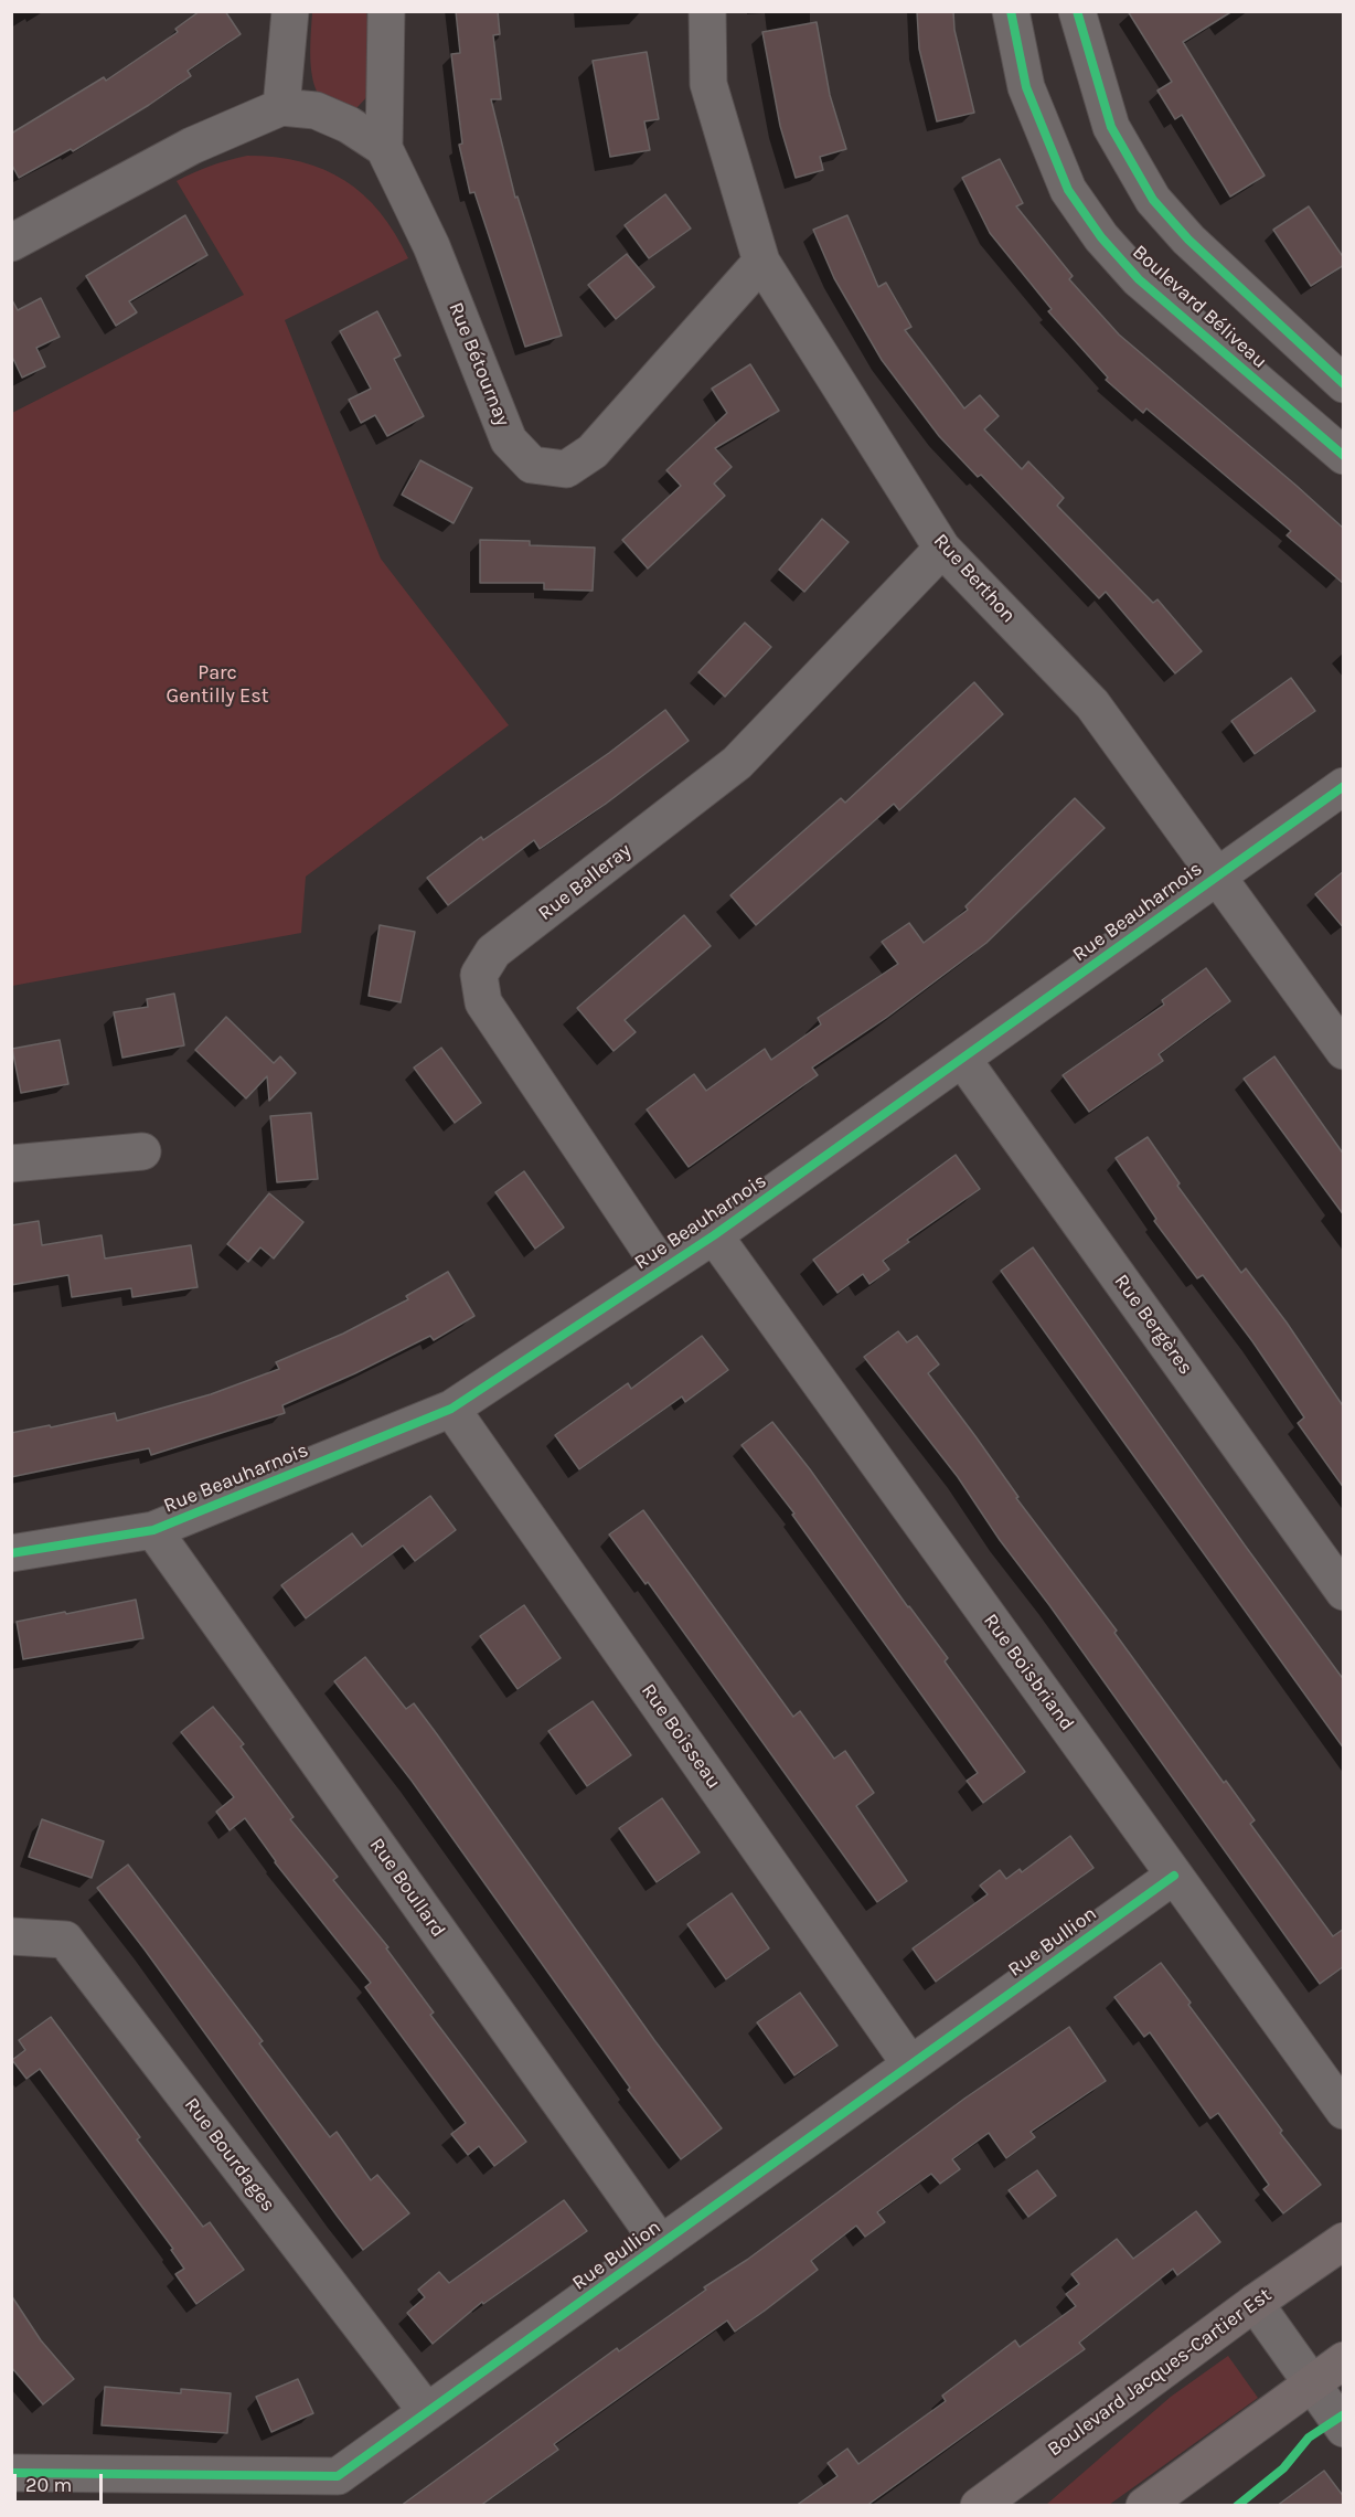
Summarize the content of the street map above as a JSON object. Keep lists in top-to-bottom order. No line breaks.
{"streets":{"main road":["Boulevard Jacques-Cartier Est"],"street":["Boulevard Béliveau","Rue Bétournay","Rue Berthon","Rue Balleray","Rue Beauharnois","Rue Bergères","Rue Boisbriand","Rue Boisseau","Rue Boullard","Rue Bullion","Rue Bourdages"]},"crossings":[["Rue Bétournay","Rue Berthon"],["Rue Berthon","Rue Balleray"],["Rue Berthon","Rue Beauharnois"],["Rue Balleray","Rue Beauharnois"],["Rue Beauharnois","Rue Bergères"],["Rue Beauharnois","Rue Boisbriand"],["Rue Beauharnois","Rue Boisseau"],["Rue Beauharnois","Rue Boullard"],["Rue Boisbriand","Rue Bullion"],["Rue Boisseau","Rue Bullion"],["Rue Boullard","Rue Bullion"],["Rue Bullion","Rue Bourdages"]],"parks":["Parc Gentilly Est"],"scale_bar":"20 m"}
